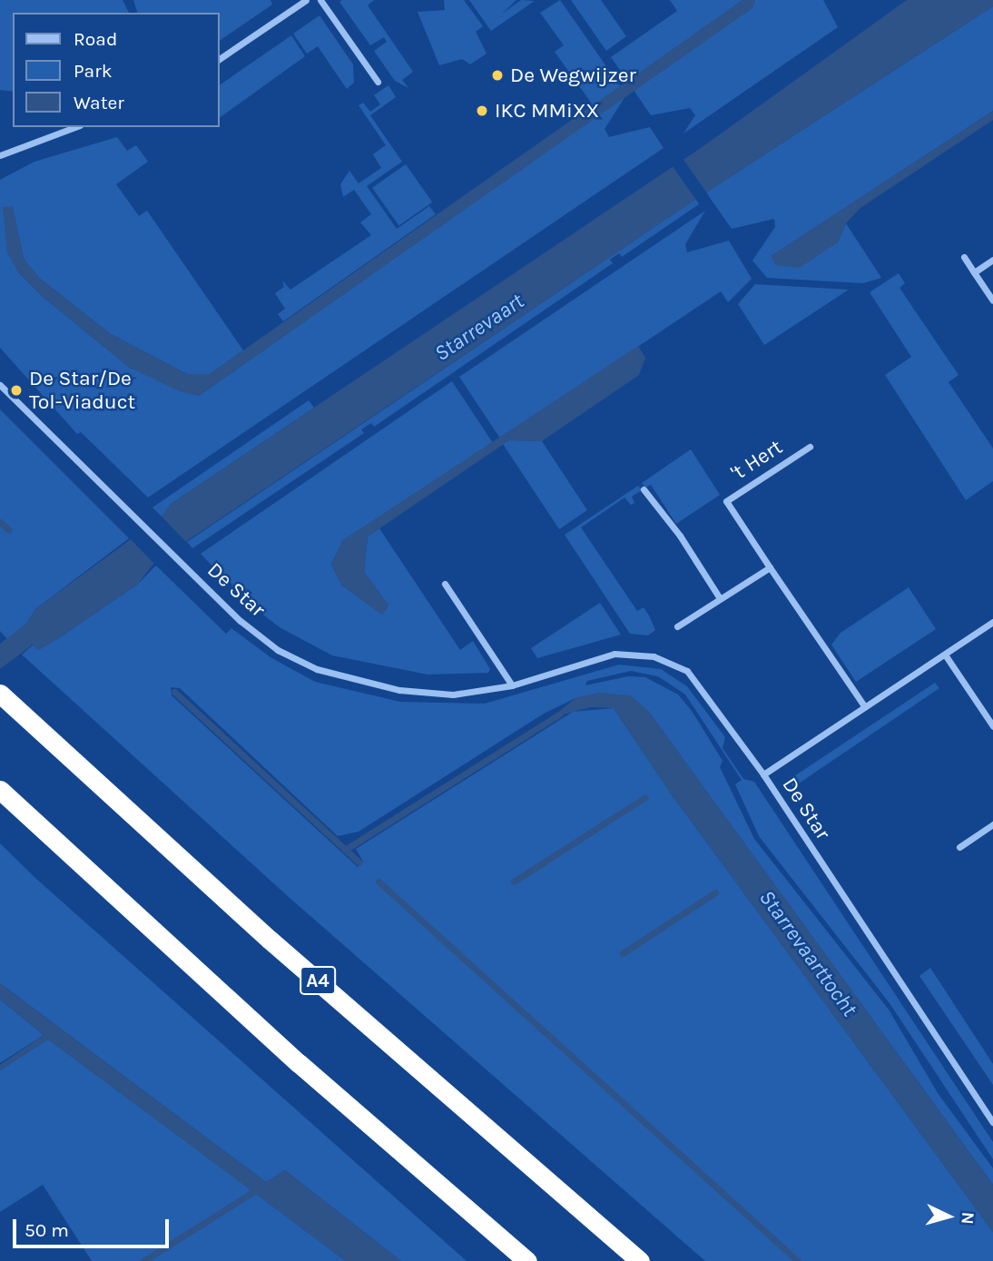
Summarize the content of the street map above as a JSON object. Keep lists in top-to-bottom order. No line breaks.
{"streets":{"highway":["A4"],"street":["'t Hert","De Star"]},"water":["Starrevaart","Starrevaarttocht"],"places":["De Wegwijzer","IKC MMiXX","De Star/De Tol-Viaduct"],"legend":["Road","Park","Water"],"scale_bar":"50 m","north":"right"}
